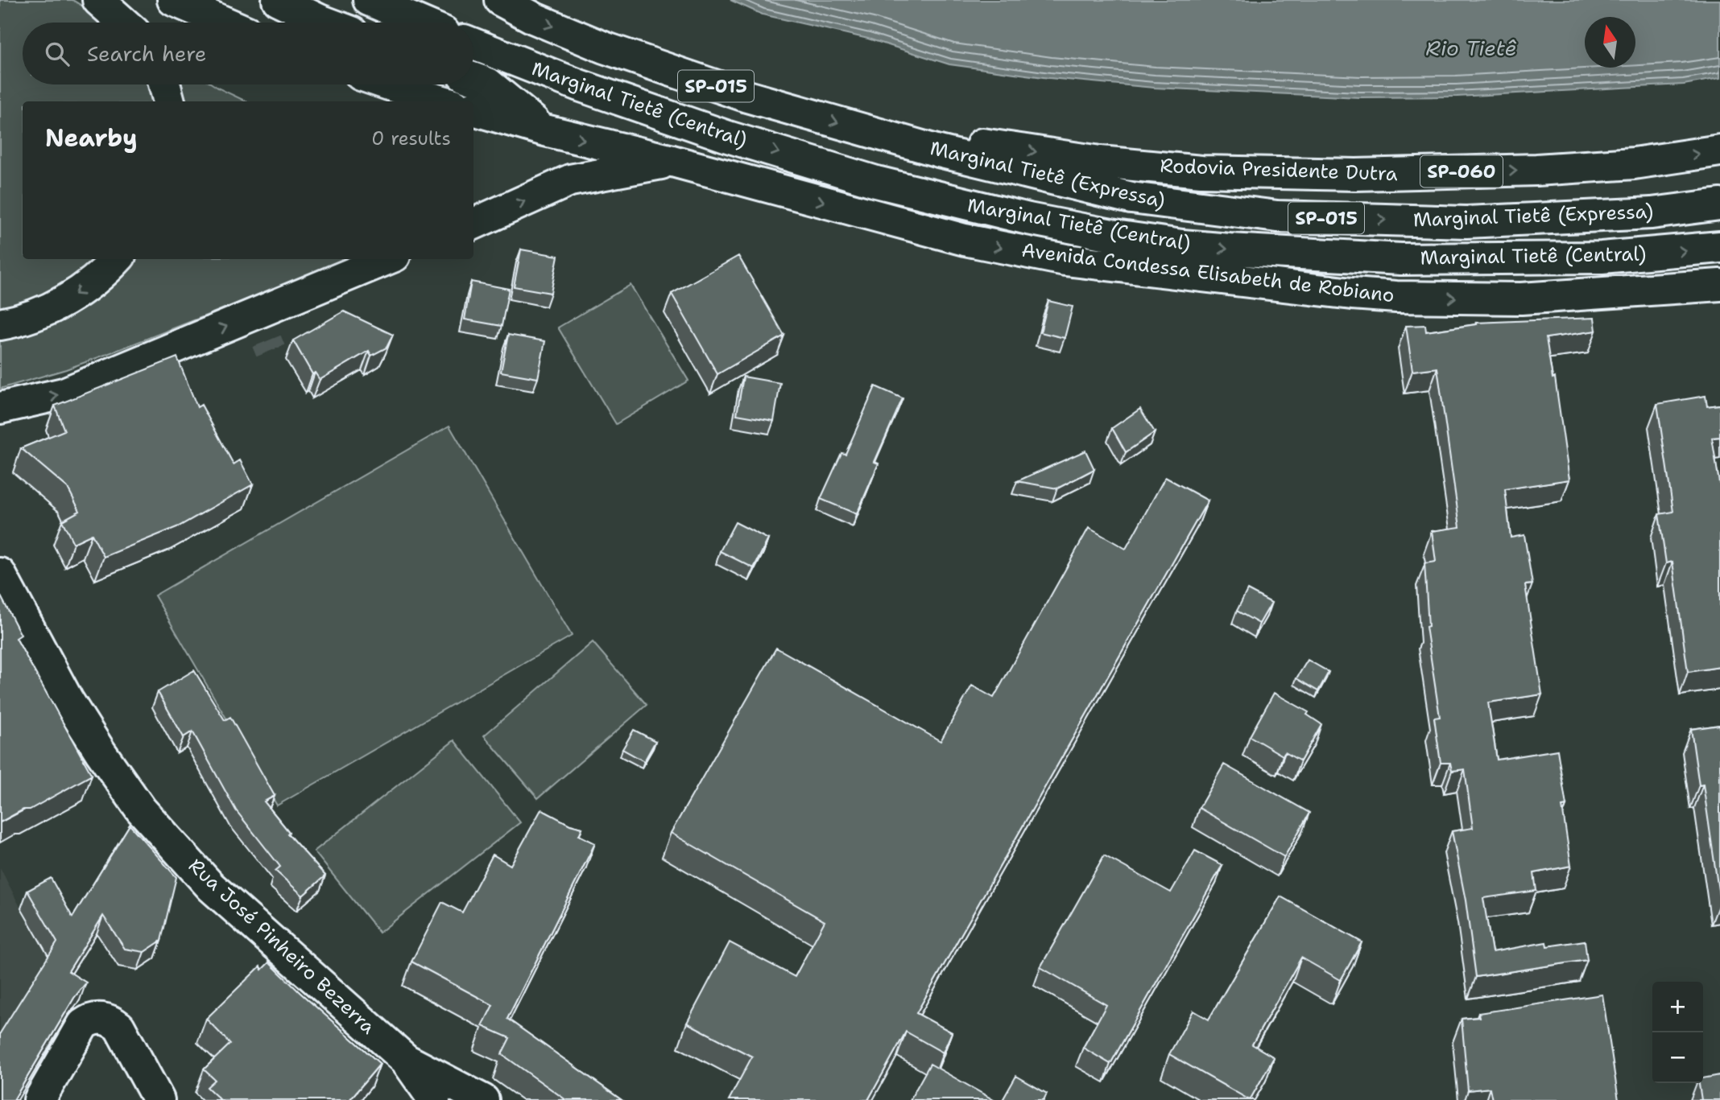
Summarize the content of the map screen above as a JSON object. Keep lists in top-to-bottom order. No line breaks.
{"streets":{"main road":["SP-015","Marginal Tietê (Central)","Rodovia Presidente Dutra","SP-060","Marginal Tietê (Expressa)","Avenida Condessa Elisabeth de Robiano","Rua José Pinheiro Bezerra"]},"crossings":[["Rodovia Presidente Dutra","Marginal Tietê (Expressa)"]],"one_way":["Marginal Tietê (Central)","Rodovia Presidente Dutra","Marginal Tietê (Expressa)","Avenida Condessa Elisabeth de Robiano"],"water":["Rio Tietê"],"north":"top","page":{"search":"Search here","heading":["Nearby","0 results"],"map_buttons":["+","−"]}}
